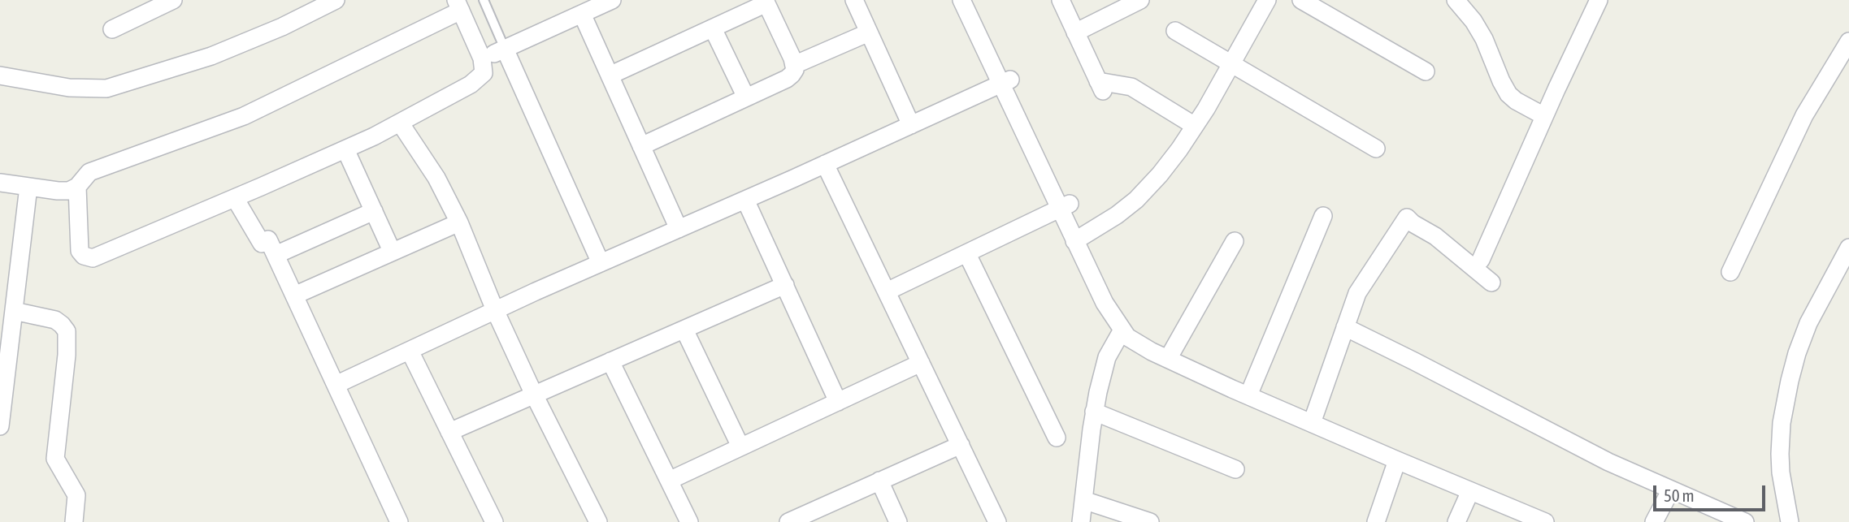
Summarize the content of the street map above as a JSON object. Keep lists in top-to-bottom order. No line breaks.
{"scale_bar":"50 m"}
